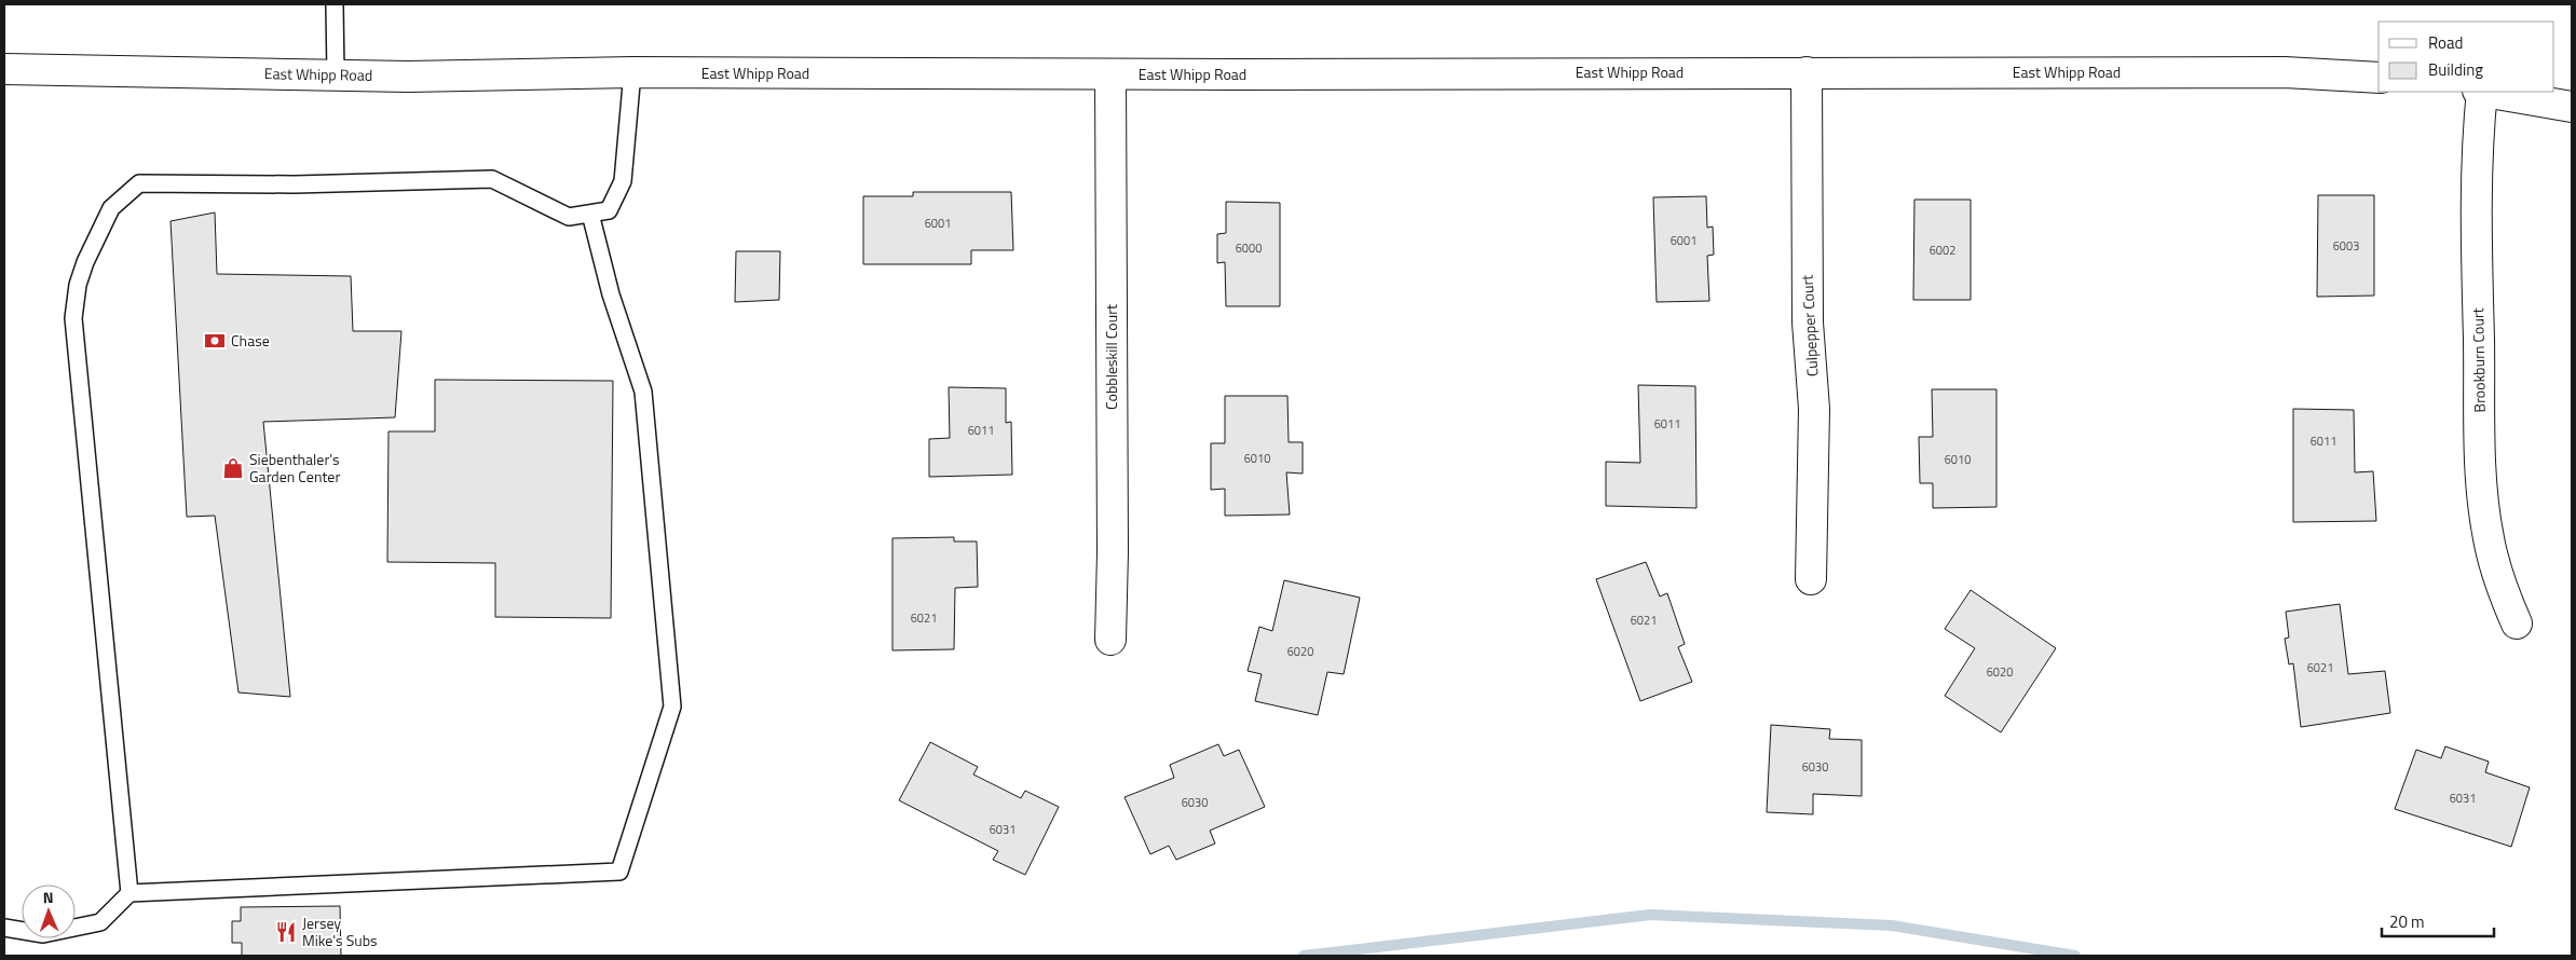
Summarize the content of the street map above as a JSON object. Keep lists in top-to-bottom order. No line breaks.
{"streets":{"main road":["East Whipp Road","Culpepper Court","Cobbleskill Court","Brookburn Court"]},"crossings":[["East Whipp Road","Culpepper Court"],["East Whipp Road","Cobbleskill Court"]],"places":{"bank":["Chase"],"shop":["Siebenthaler's Garden Center"],"restaurant":["Jersey Mike's Subs"]},"house_numbers":["6001","6001","6003","6000","6002","6011","6011","6011","6010","6010","6021","6021","6020","6021","6020","6030","6031","6030","6031"],"legend":["Road","Building"],"scale_bar":"20 m","north":"top"}
